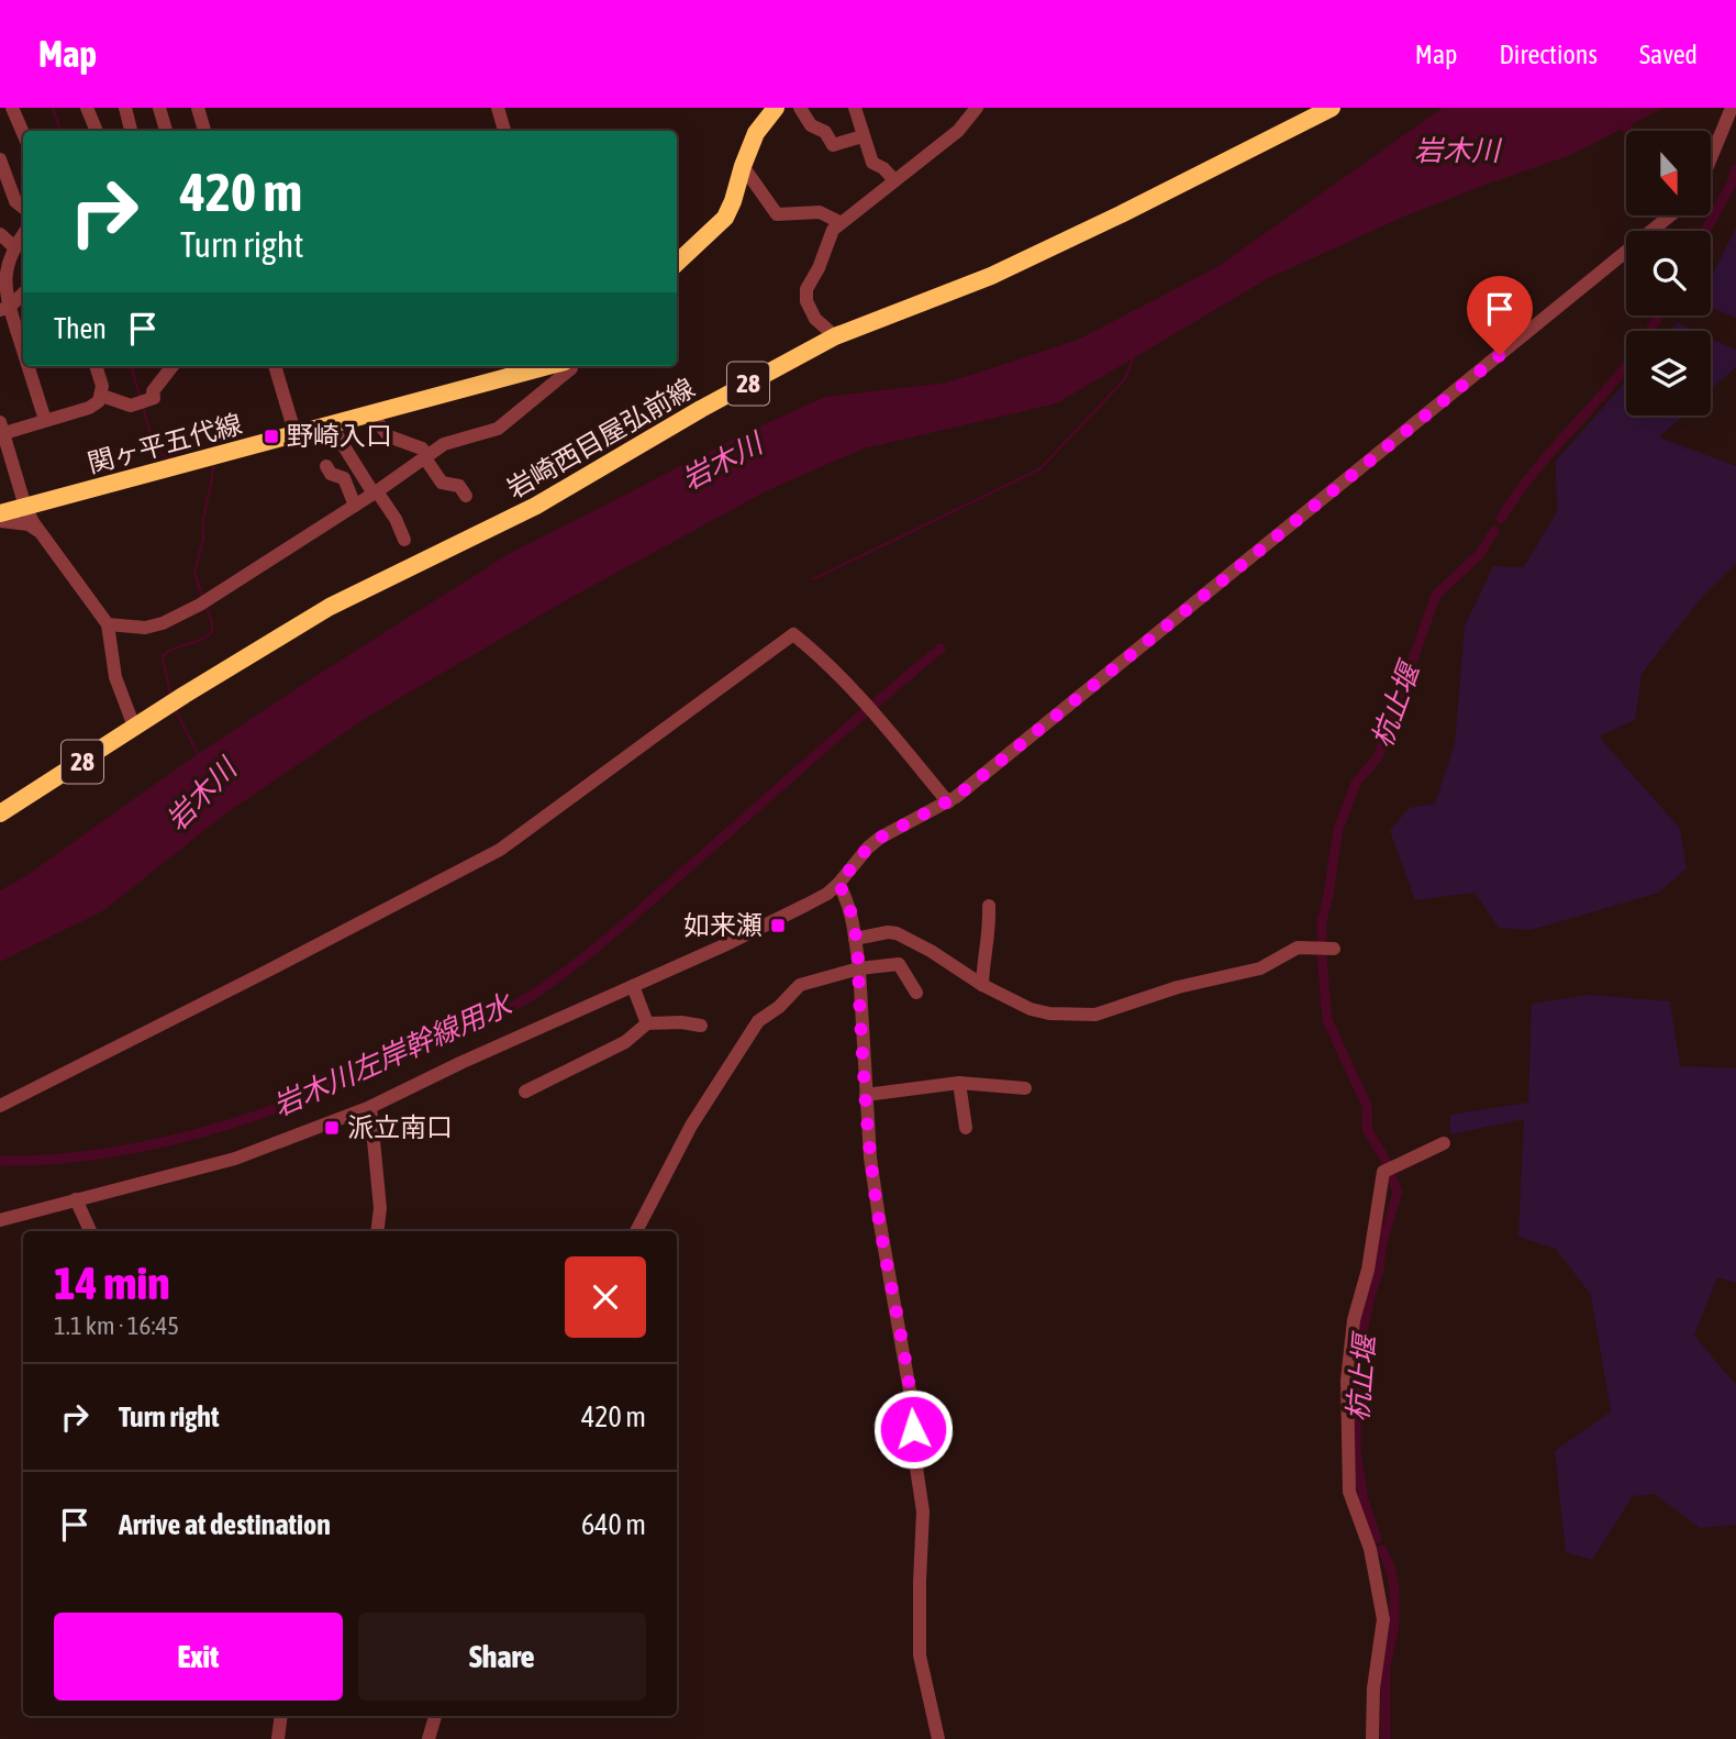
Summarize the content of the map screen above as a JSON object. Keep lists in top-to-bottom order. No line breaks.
{"streets":{"main road":["28","岩崎西目屋弘前線","関ヶ平五代線"]},"water":["岩木川","杭止堰","岩木川左岸幹線用水"],"places":{"transit":["野崎入口","如来瀬","派立南口"]},"north":"bottom","page":{"header":"Map","nav":["Map","Directions","Saved"],"turn":["420 m","Turn right"],"then":"Then","heading":["14 min","1.1 km · 16:45"],"list":[{"name":"Turn right","value":"420 m"},{"name":"Arrive at destination","value":"640 m"}],"buttons":["Exit","Share"]}}
